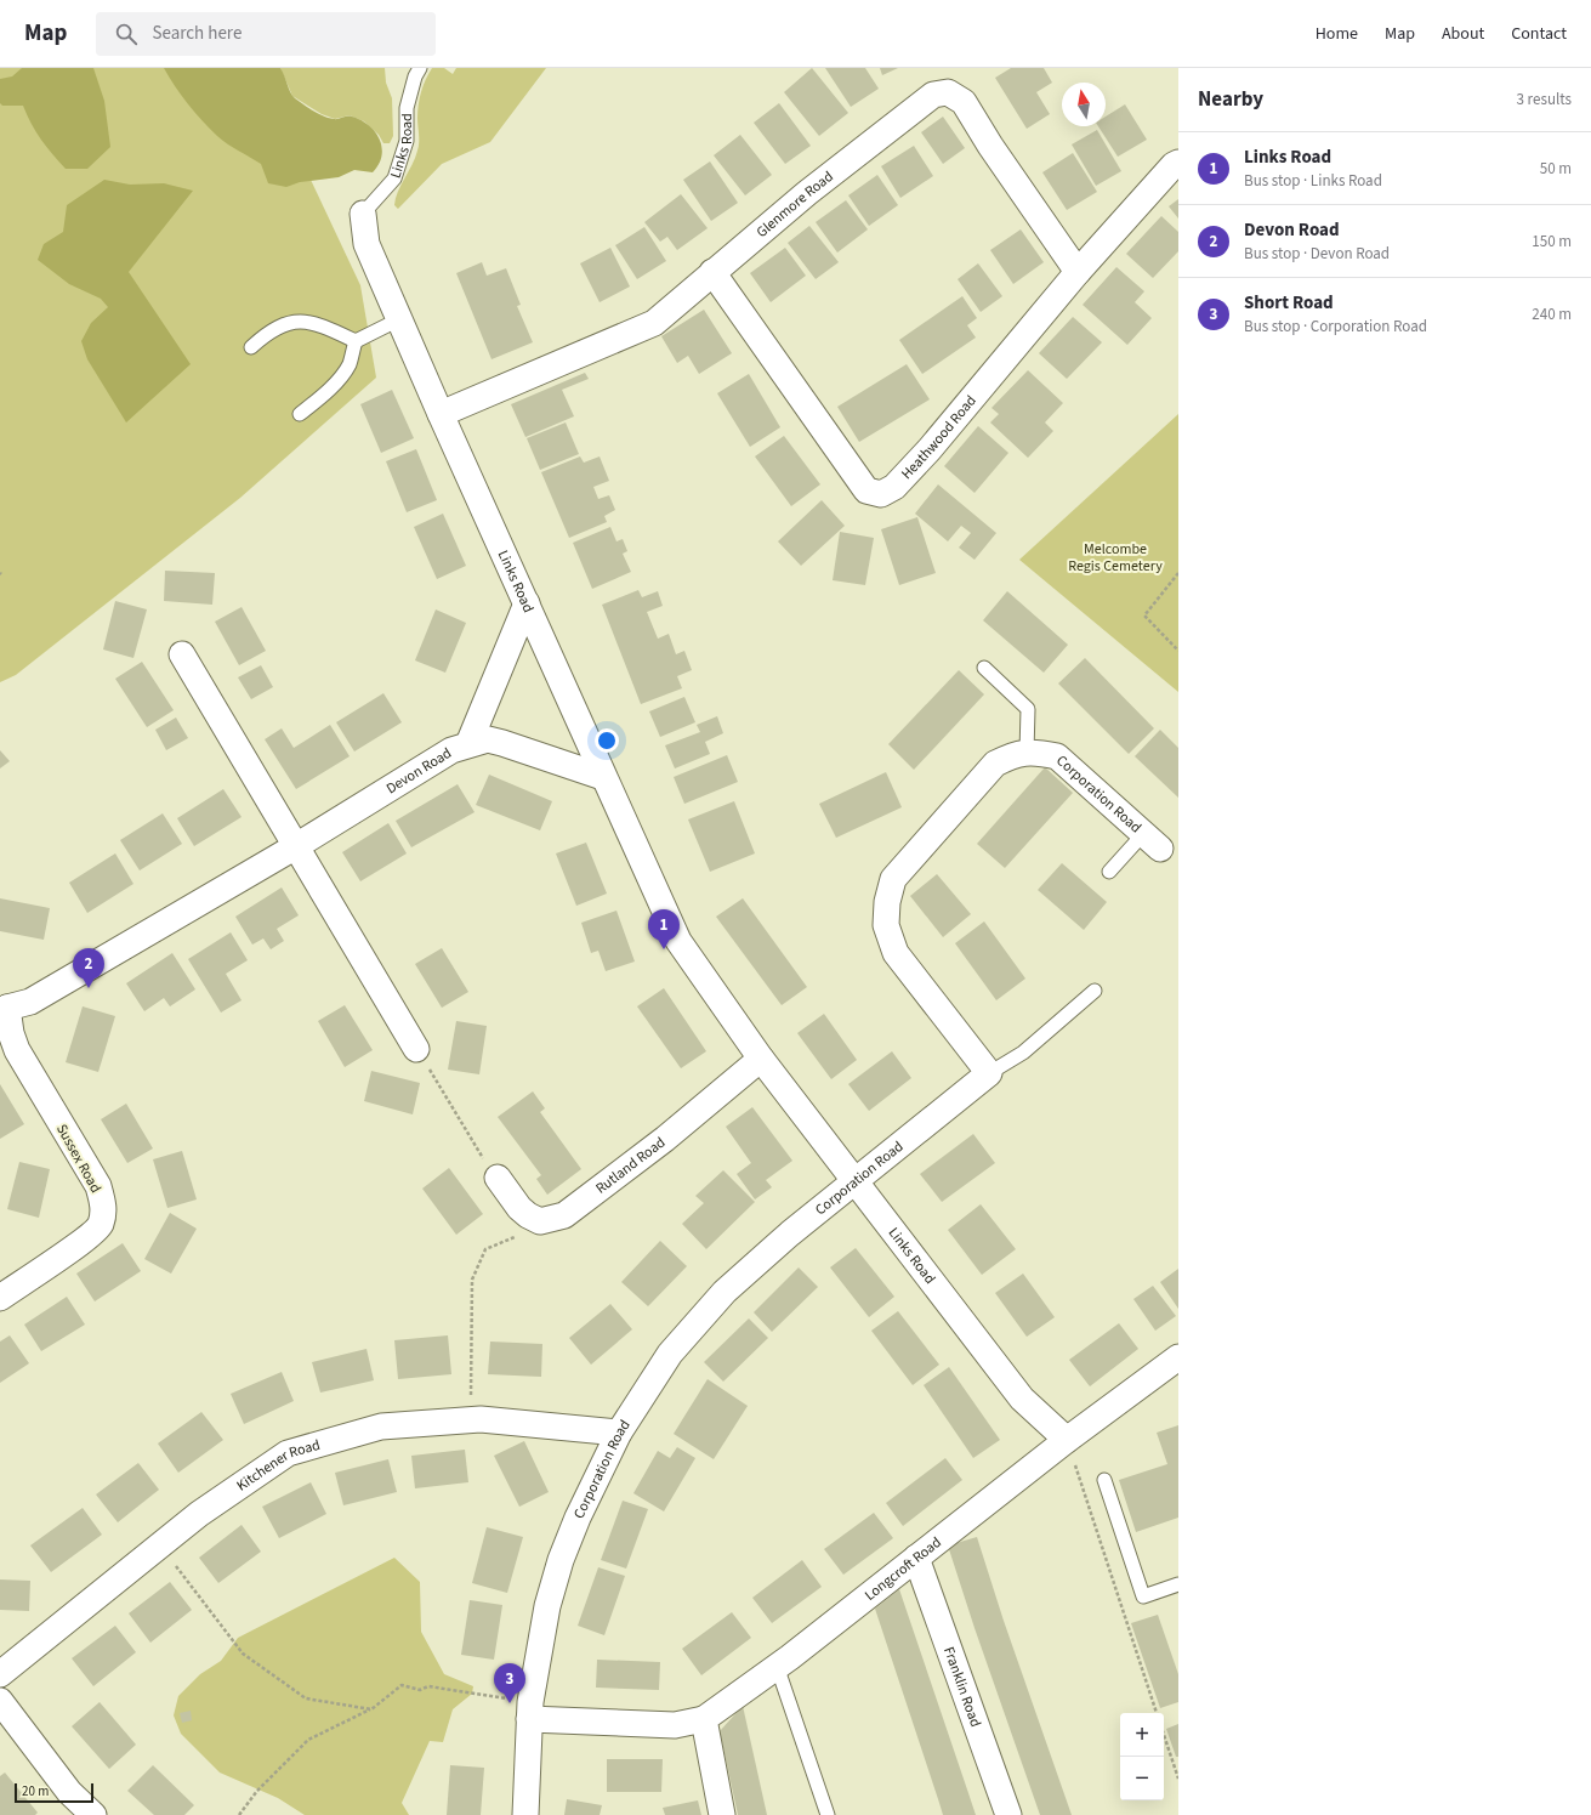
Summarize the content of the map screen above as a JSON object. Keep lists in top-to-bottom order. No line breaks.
{"streets":{"street":["Links Road","Glenmore Road","Heathwood Road","Devon Road","Corporation Road","Sussex Road","Rutland Road","Kitchener Road","Longcroft Road","Franklin Road"]},"crossings":[["Links Road","Glenmore Road"],["Links Road","Devon Road"],["Links Road","Corporation Road"],["Links Road","Rutland Road"],["Links Road","Longcroft Road"],["Glenmore Road","Heathwood Road"],["Devon Road","Sussex Road"],["Corporation Road","Kitchener Road"],["Longcroft Road","Franklin Road"]],"parks":["Melcombe Regis Cemetery"],"scale_bar":"20 m","north":"top","page":{"header":"Map","search":"Search here","nav":["Home","Map","About","Contact"],"heading":["Nearby","3 results"],"list":[{"mark":"1","name":"Links Road","note":"Bus stop · Links Road","value":"50 m"},{"mark":"2","name":"Devon Road","note":"Bus stop · Devon Road","value":"150 m"},{"mark":"3","name":"Short Road","note":"Bus stop · Corporation Road","value":"240 m"}],"pins":["1","2","3"],"map_buttons":["+","−"],"scale":"20 m"}}
